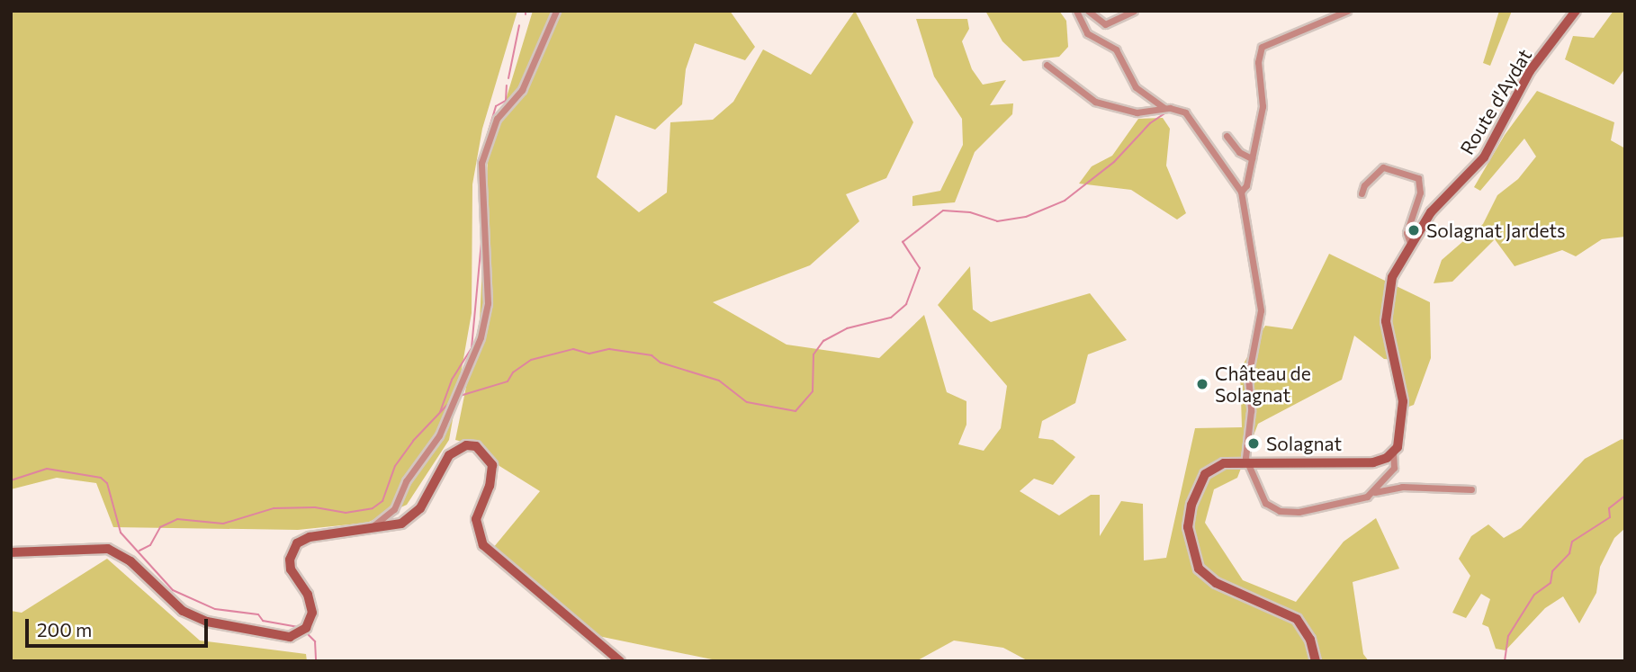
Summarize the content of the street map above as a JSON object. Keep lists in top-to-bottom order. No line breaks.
{"streets":{"main road":["Route d'Aydat"]},"places":["Solagnat Jardets","Château de Solagnat","Solagnat"],"scale_bar":"200 m"}
